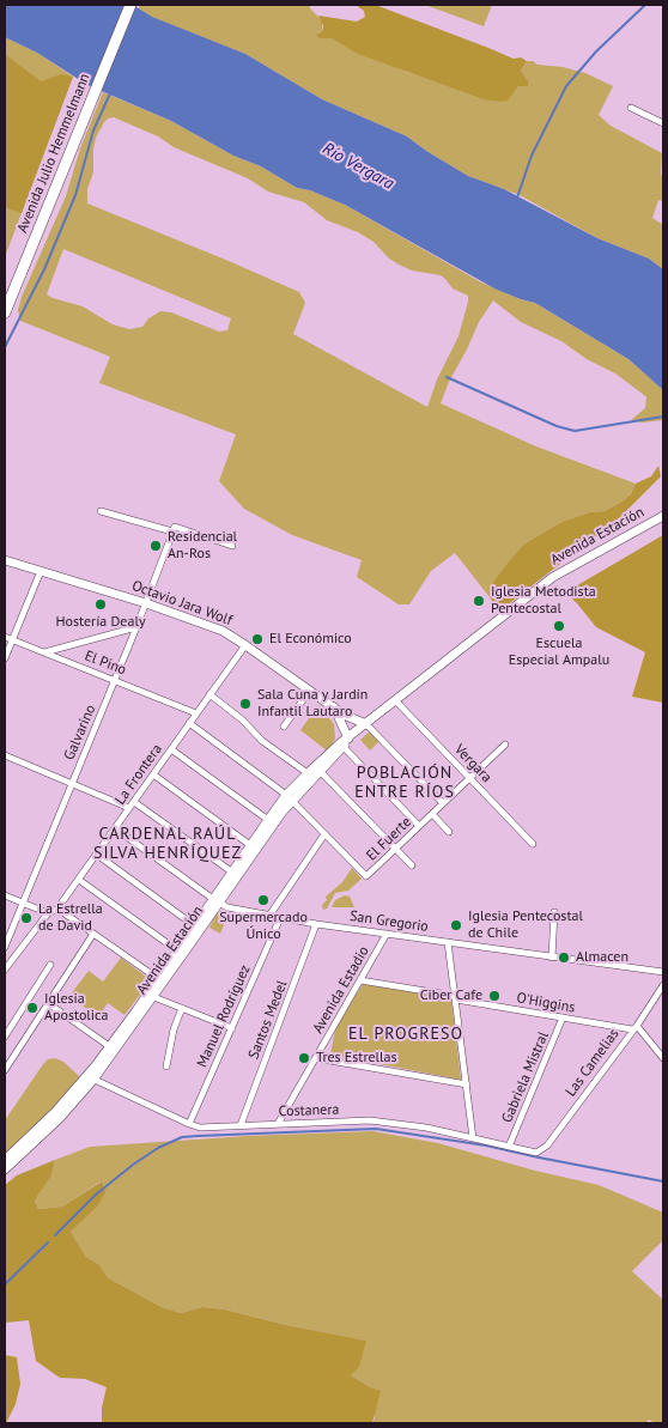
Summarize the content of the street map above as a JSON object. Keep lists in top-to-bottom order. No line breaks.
{"streets":{"highway":["Avenida Julio Hemmelmann"],"street":["Avenida Estación","Octavio Jara Wolf","El Pino","Galvarino","Vergara","La Frontera","El Fuerte","San Gregorio","Avenida Estadio","O'Higgins","Manuel Rodríguez","Santos Medel","Las Camelias","Gabriela Mistral","Costanera"]},"crossings":[["Avenida Estación","Octavio Jara Wolf"],["Avenida Estación","Vergara"],["Avenida Estación","San Gregorio"],["Avenida Estación","Costanera"],["Octavio Jara Wolf","Galvarino"],["Octavio Jara Wolf","La Frontera"],["El Pino","Galvarino"],["El Pino","La Frontera"],["Vergara","El Fuerte"],["La Frontera","San Gregorio"],["San Gregorio","Avenida Estadio"],["San Gregorio","Manuel Rodríguez"],["San Gregorio","Santos Medel"],["Avenida Estadio","O'Higgins"],["Avenida Estadio","Costanera"],["O'Higgins","Las Camelias"],["O'Higgins","Gabriela Mistral"],["Manuel Rodríguez","Costanera"],["Santos Medel","Costanera"],["Las Camelias","Costanera"],["Gabriela Mistral","Costanera"]],"districts":["POBLACIÓN ENTRE RÍOS","CARDENAL RAÚL SILVA HENRÍQUEZ","EL PROGRESO"],"water":["Río Vergara"],"places":["Residencial An-Ros","Iglesia Metodista Pentecostal","Hostería Dealy","Escuela Especial Ampalu","El Económico","Sala Cuna y Jardín Infantil Lautaro","Supermercado Único","La Estrella de David","Iglesia Pentecostal de Chile","Almacen","Ciber Cafe","Iglesia Apostolica","Tres Estrellas"]}
